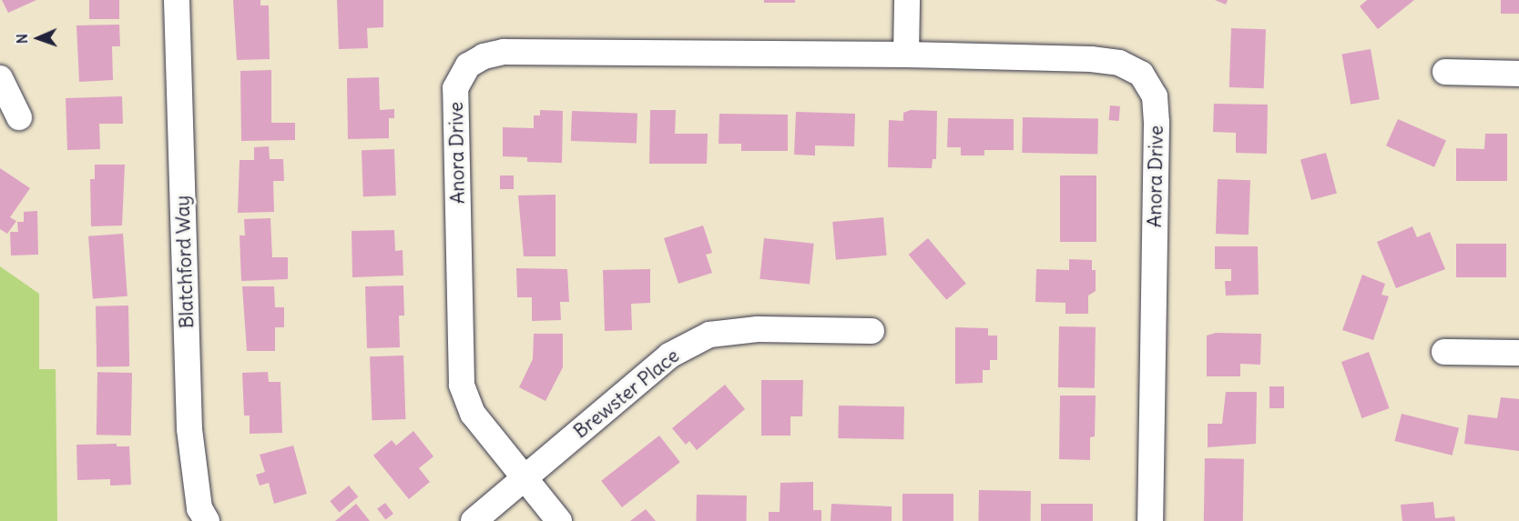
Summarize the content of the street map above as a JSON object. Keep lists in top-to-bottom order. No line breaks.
{"streets":{"street":["Anora Drive","Blatchford Way","Brewster Place"]},"crossings":[["Anora Drive","Brewster Place"]],"north":"left"}
